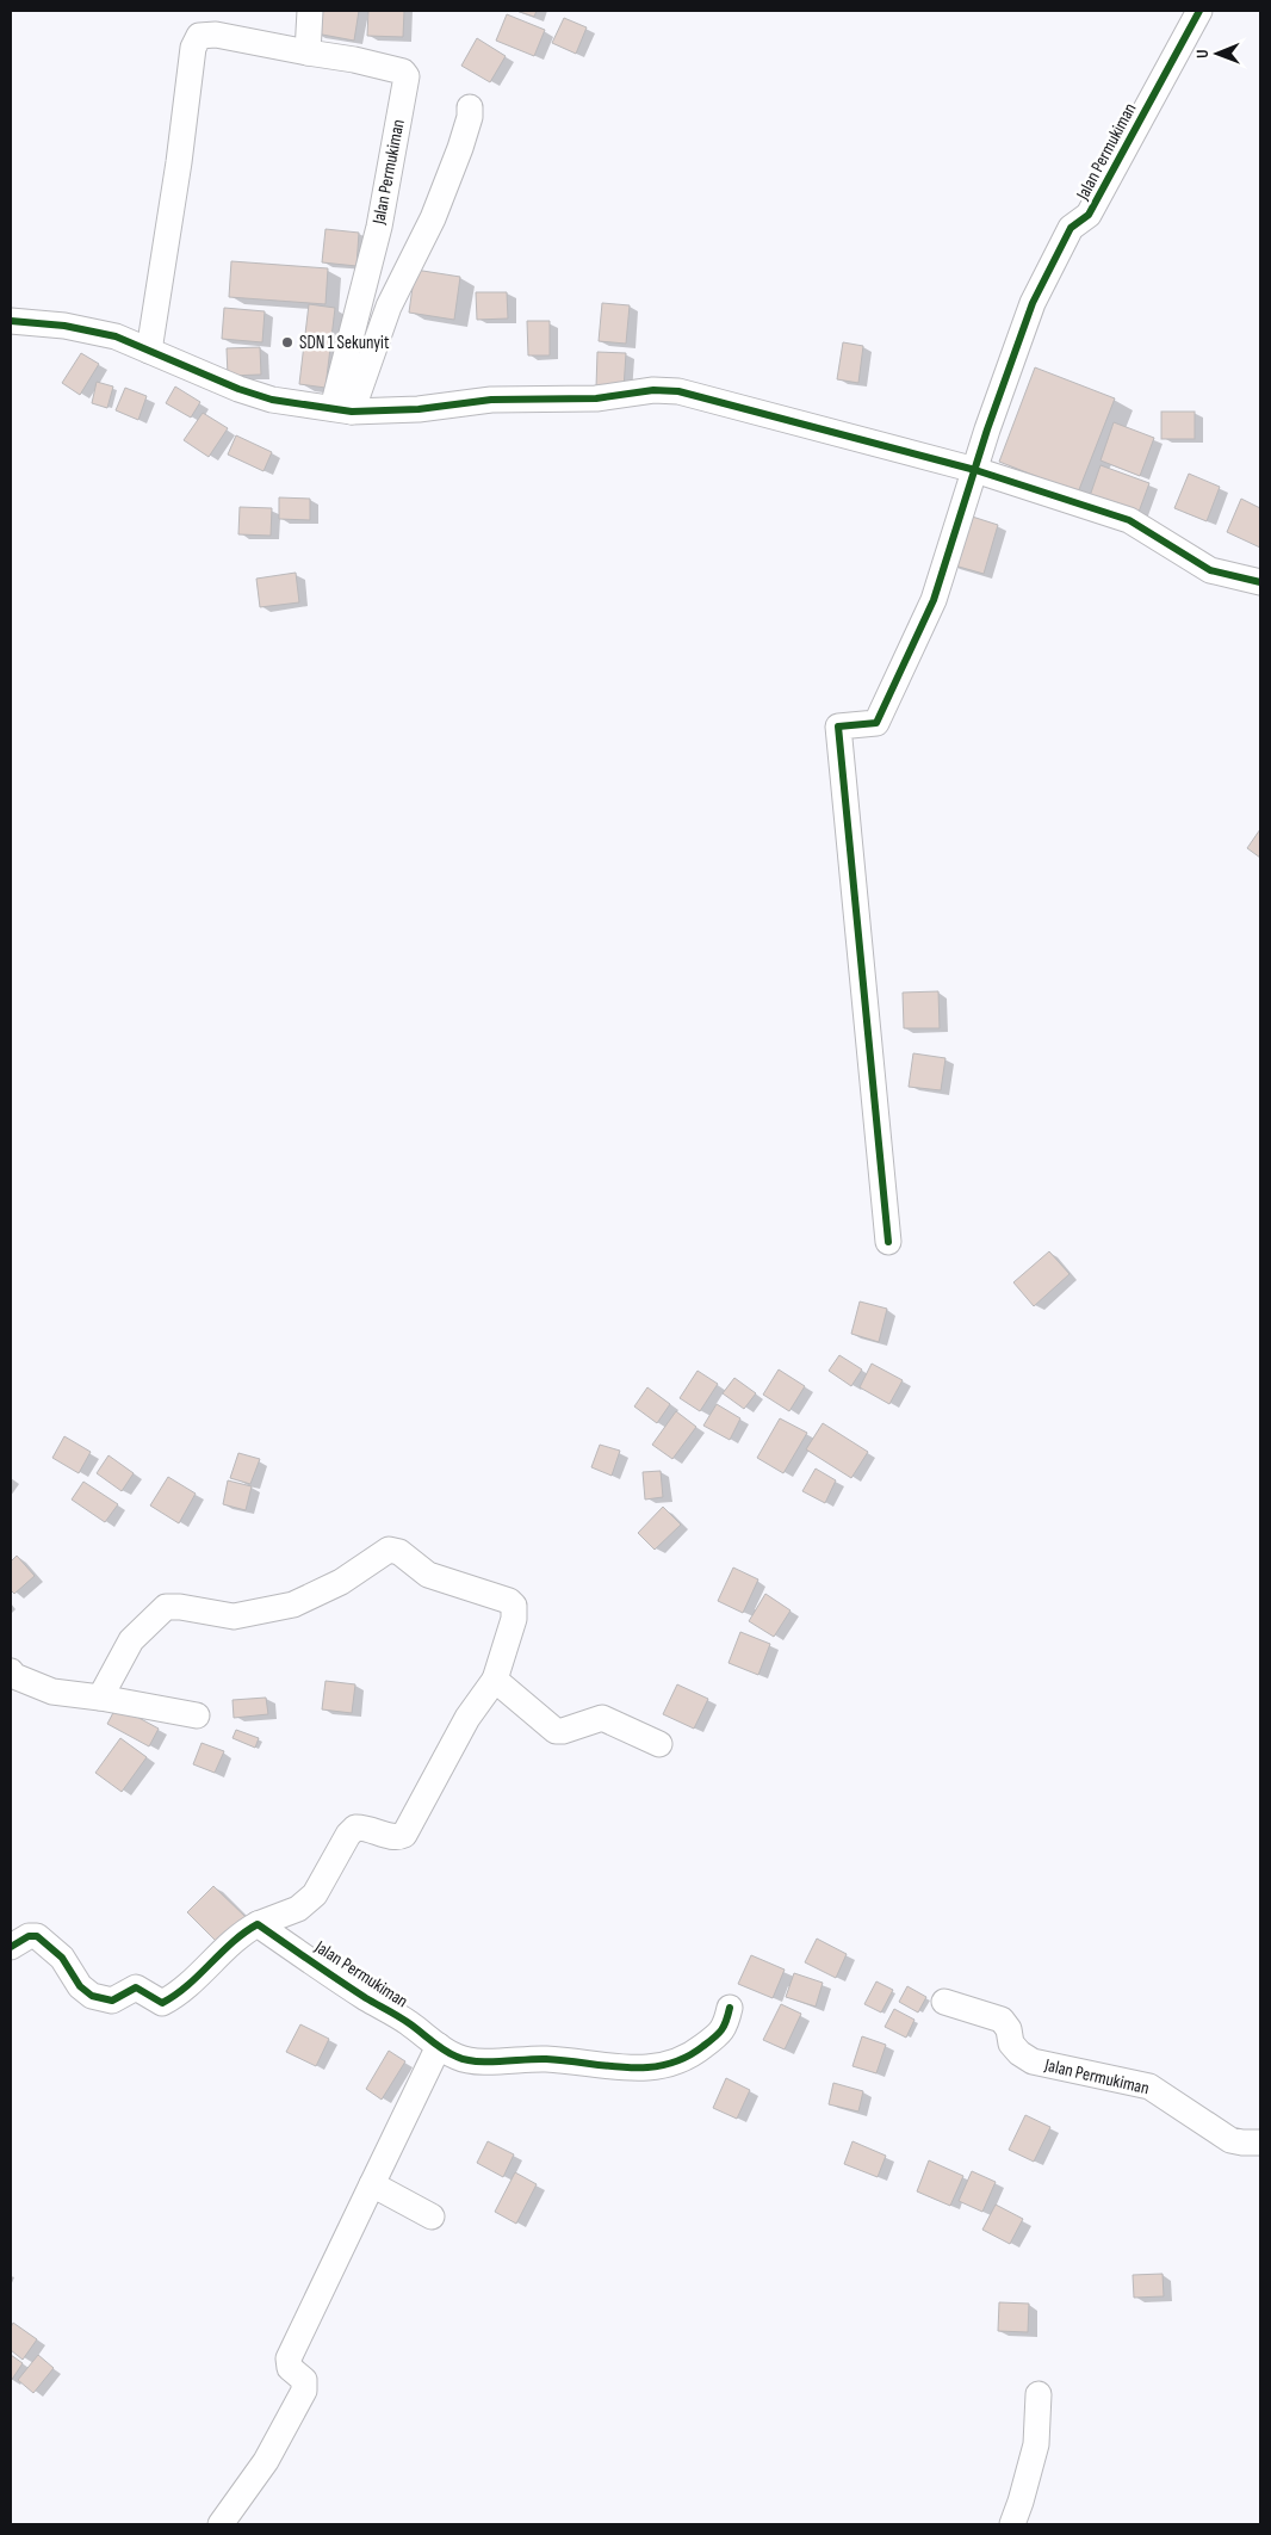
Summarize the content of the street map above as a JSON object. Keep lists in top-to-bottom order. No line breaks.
{"streets":{"street":["Jalan Permukiman"]},"places":["SDN 1 Sekunyit"],"north":"left"}
